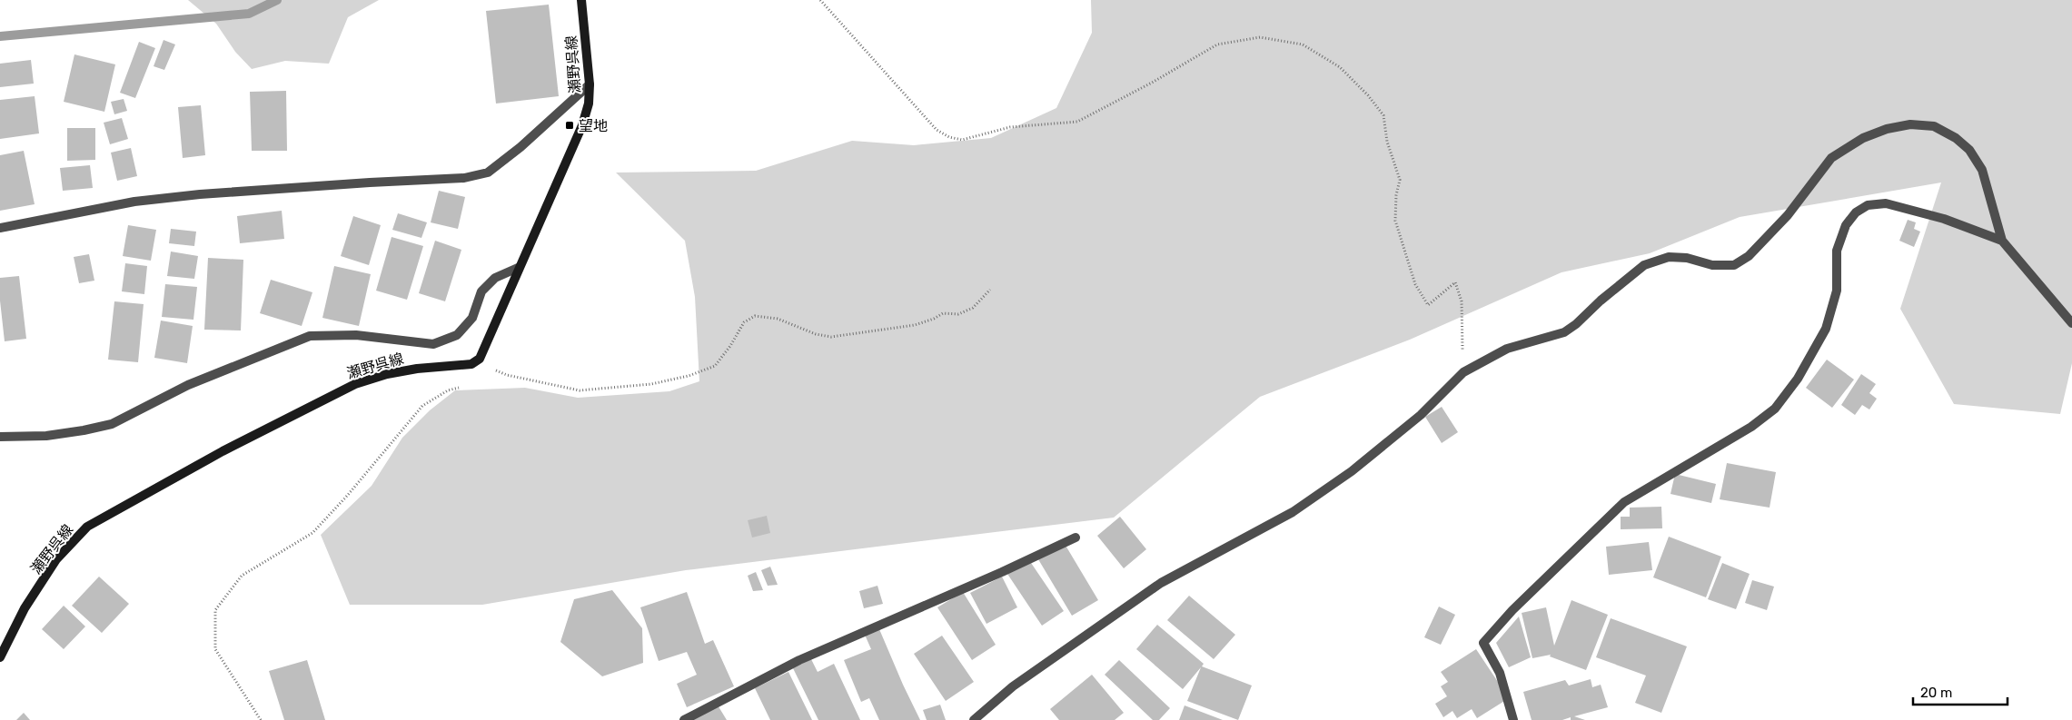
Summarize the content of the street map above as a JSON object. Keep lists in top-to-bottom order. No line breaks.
{"streets":{"main road":["瀬野呉線"]},"places":{"transit":["望地"]},"scale_bar":"20 m"}
